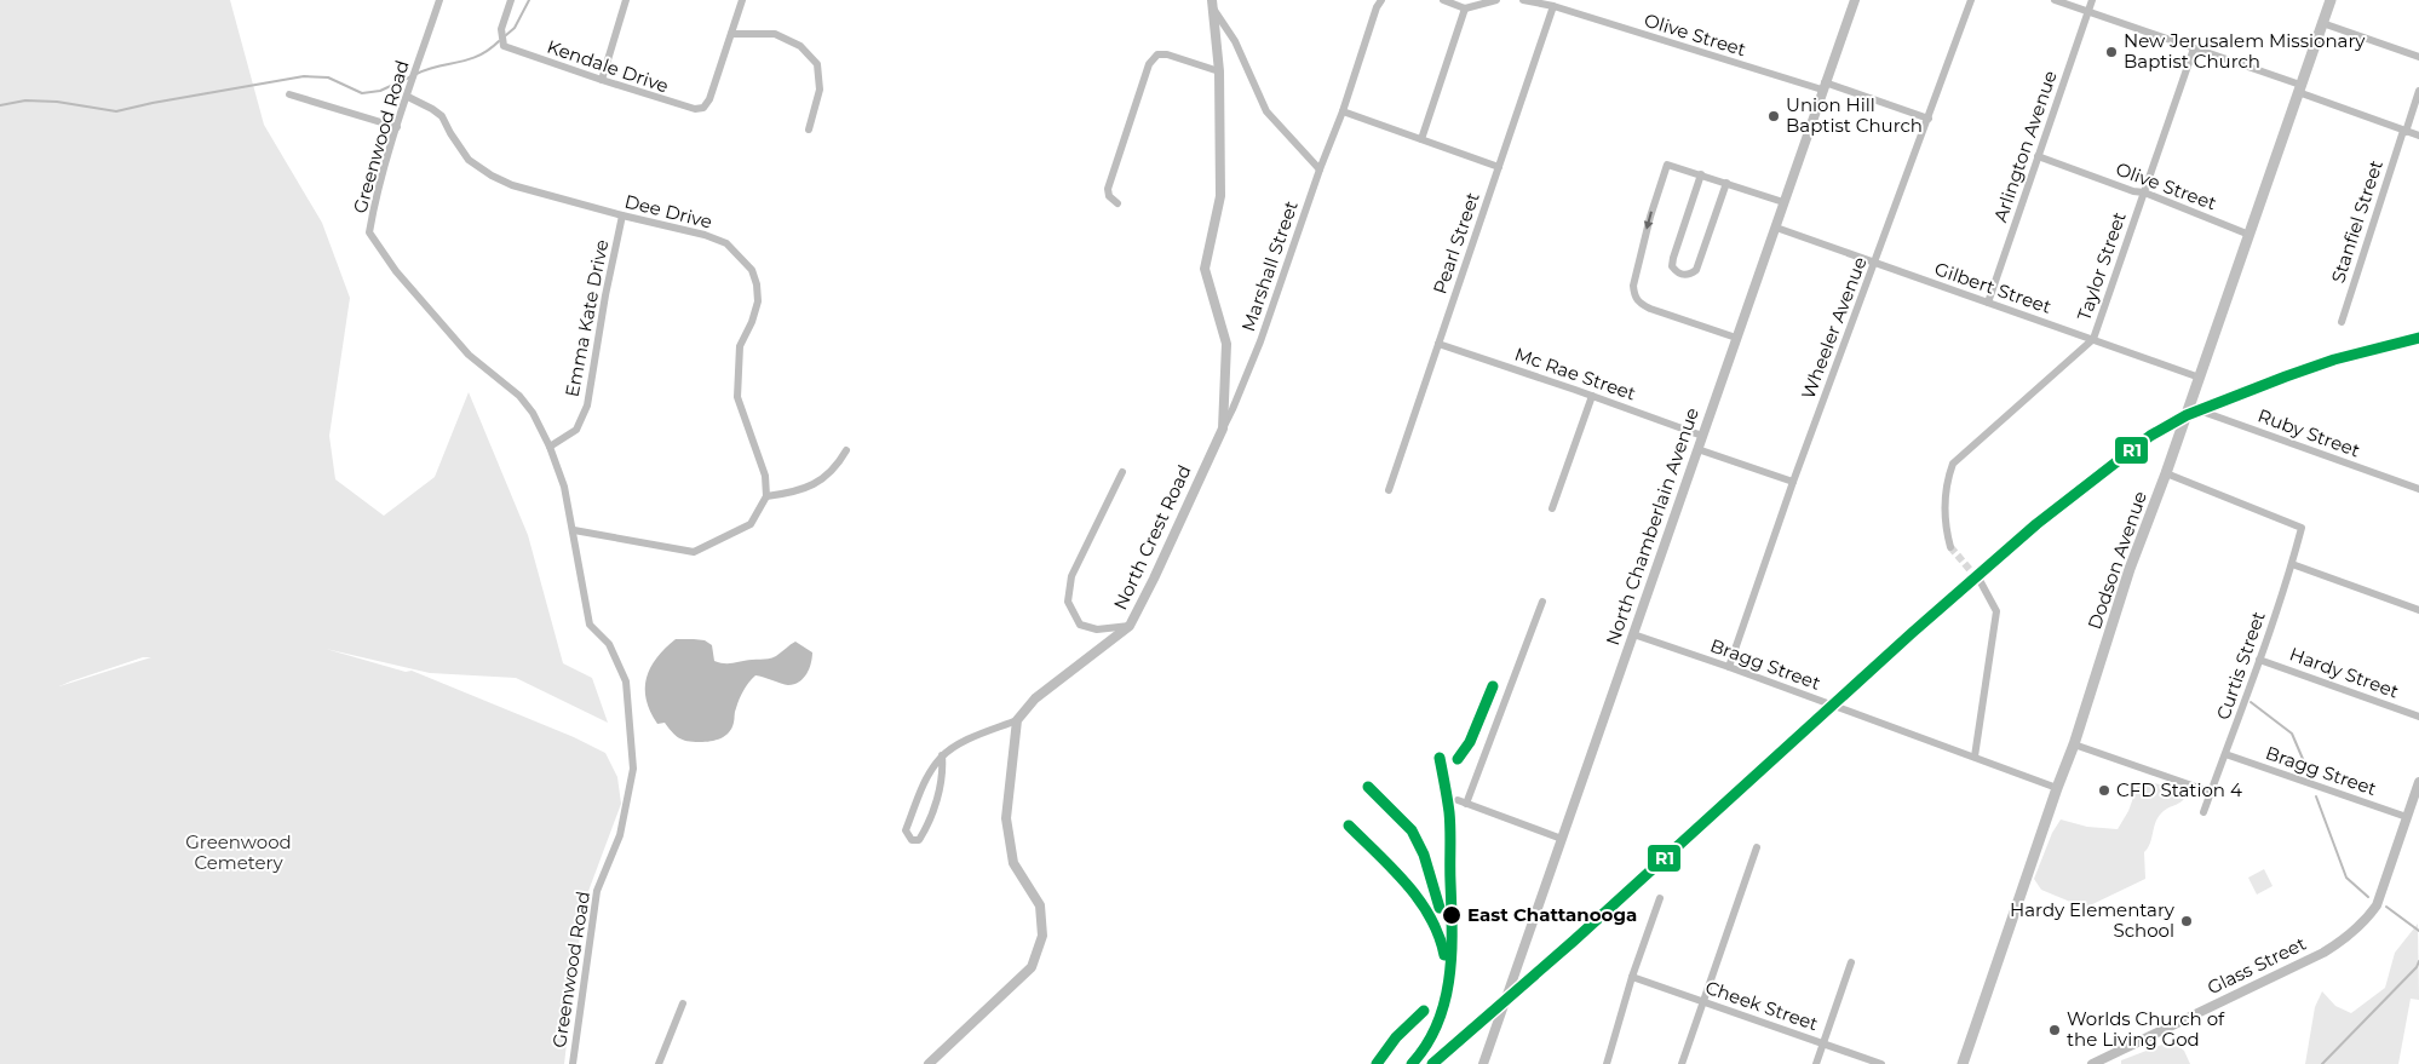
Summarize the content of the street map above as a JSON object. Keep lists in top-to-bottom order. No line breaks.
{"streets":{"main road":["Dodson Avenue"],"street":["Olive Street","Kendale Drive","Greenwood Road","Arlington Avenue","Dee Drive","Stanfiel Street","Pearl Street","Marshall Street","Taylor Street","Gilbert Street","Emma Kate Drive","Wheeler Avenue","Mc Rae Street","Ruby Street","North Chamberlain Avenue","North Crest Road","Bragg Street","Curtis Street","Hardy Street","Glass Street","Cheek Street"]},"crossings":[["Olive Street","Arlington Avenue"],["Olive Street","Pearl Street"],["Olive Street","Taylor Street"],["Olive Street","Wheeler Avenue"],["Olive Street","North Chamberlain Avenue"],["Olive Street","Dodson Avenue"],["Greenwood Road","Dee Drive"],["Greenwood Road","Emma Kate Drive"],["Arlington Avenue","Gilbert Street"],["Dee Drive","Emma Kate Drive"],["Pearl Street","Mc Rae Street"],["Marshall Street","North Crest Road"],["Taylor Street","Gilbert Street"],["Gilbert Street","Wheeler Avenue"],["Gilbert Street","North Chamberlain Avenue"],["Gilbert Street","Dodson Avenue"],["Wheeler Avenue","Bragg Street"],["Mc Rae Street","North Chamberlain Avenue"],["Ruby Street","Dodson Avenue"],["North Chamberlain Avenue","Bragg Street"],["Dodson Avenue","Bragg Street"],["Dodson Avenue","Curtis Street"],["Bragg Street","Curtis Street"],["Bragg Street","Glass Street"],["Curtis Street","Hardy Street"]],"parks":["Greenwood Cemetery"],"places":["New Jerusalem Missionary Baptist Church","Union Hill Baptist Church","CFD Station 4","East Chattanooga","Hardy Elementary School","Worlds Church of the Living God"],"lines":["transit line R1"]}
